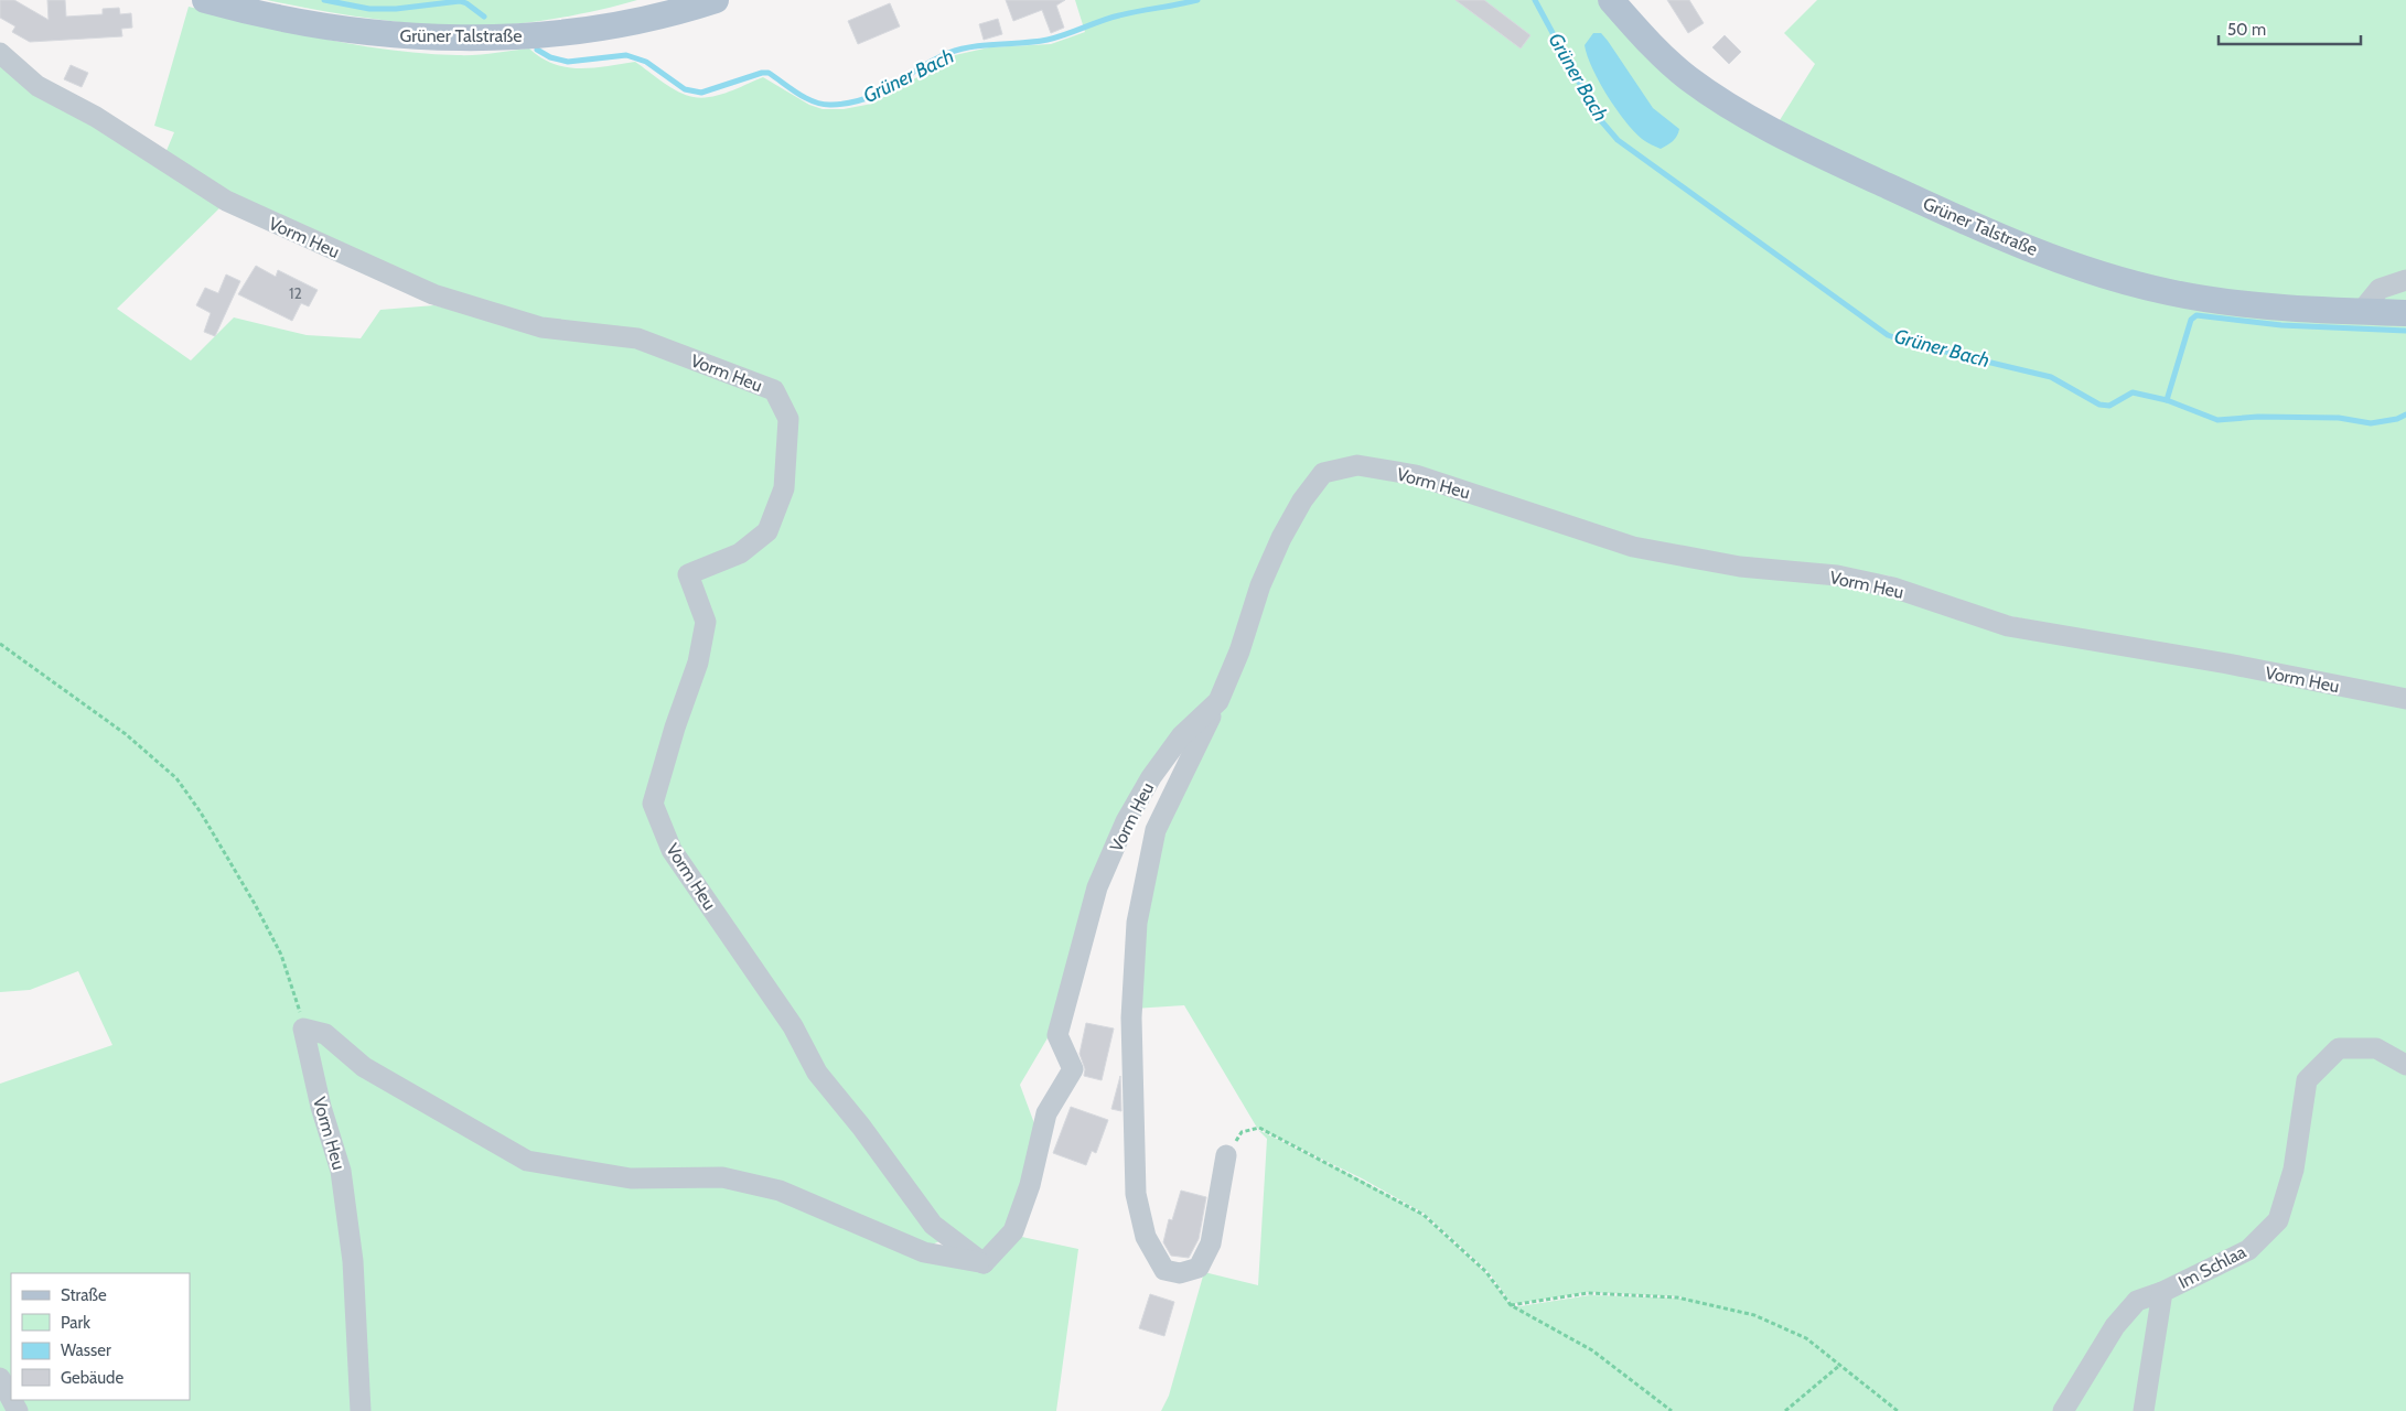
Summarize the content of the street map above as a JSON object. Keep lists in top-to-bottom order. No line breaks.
{"streets":{"main road":["Grüner Talstraße"],"street":["Vorm Heu","Im Schlaa"]},"water":["Grüner Bach"],"house_numbers":["12"],"legend":["Straße","Park","Wasser","Gebäude"],"scale_bar":"50 m"}
